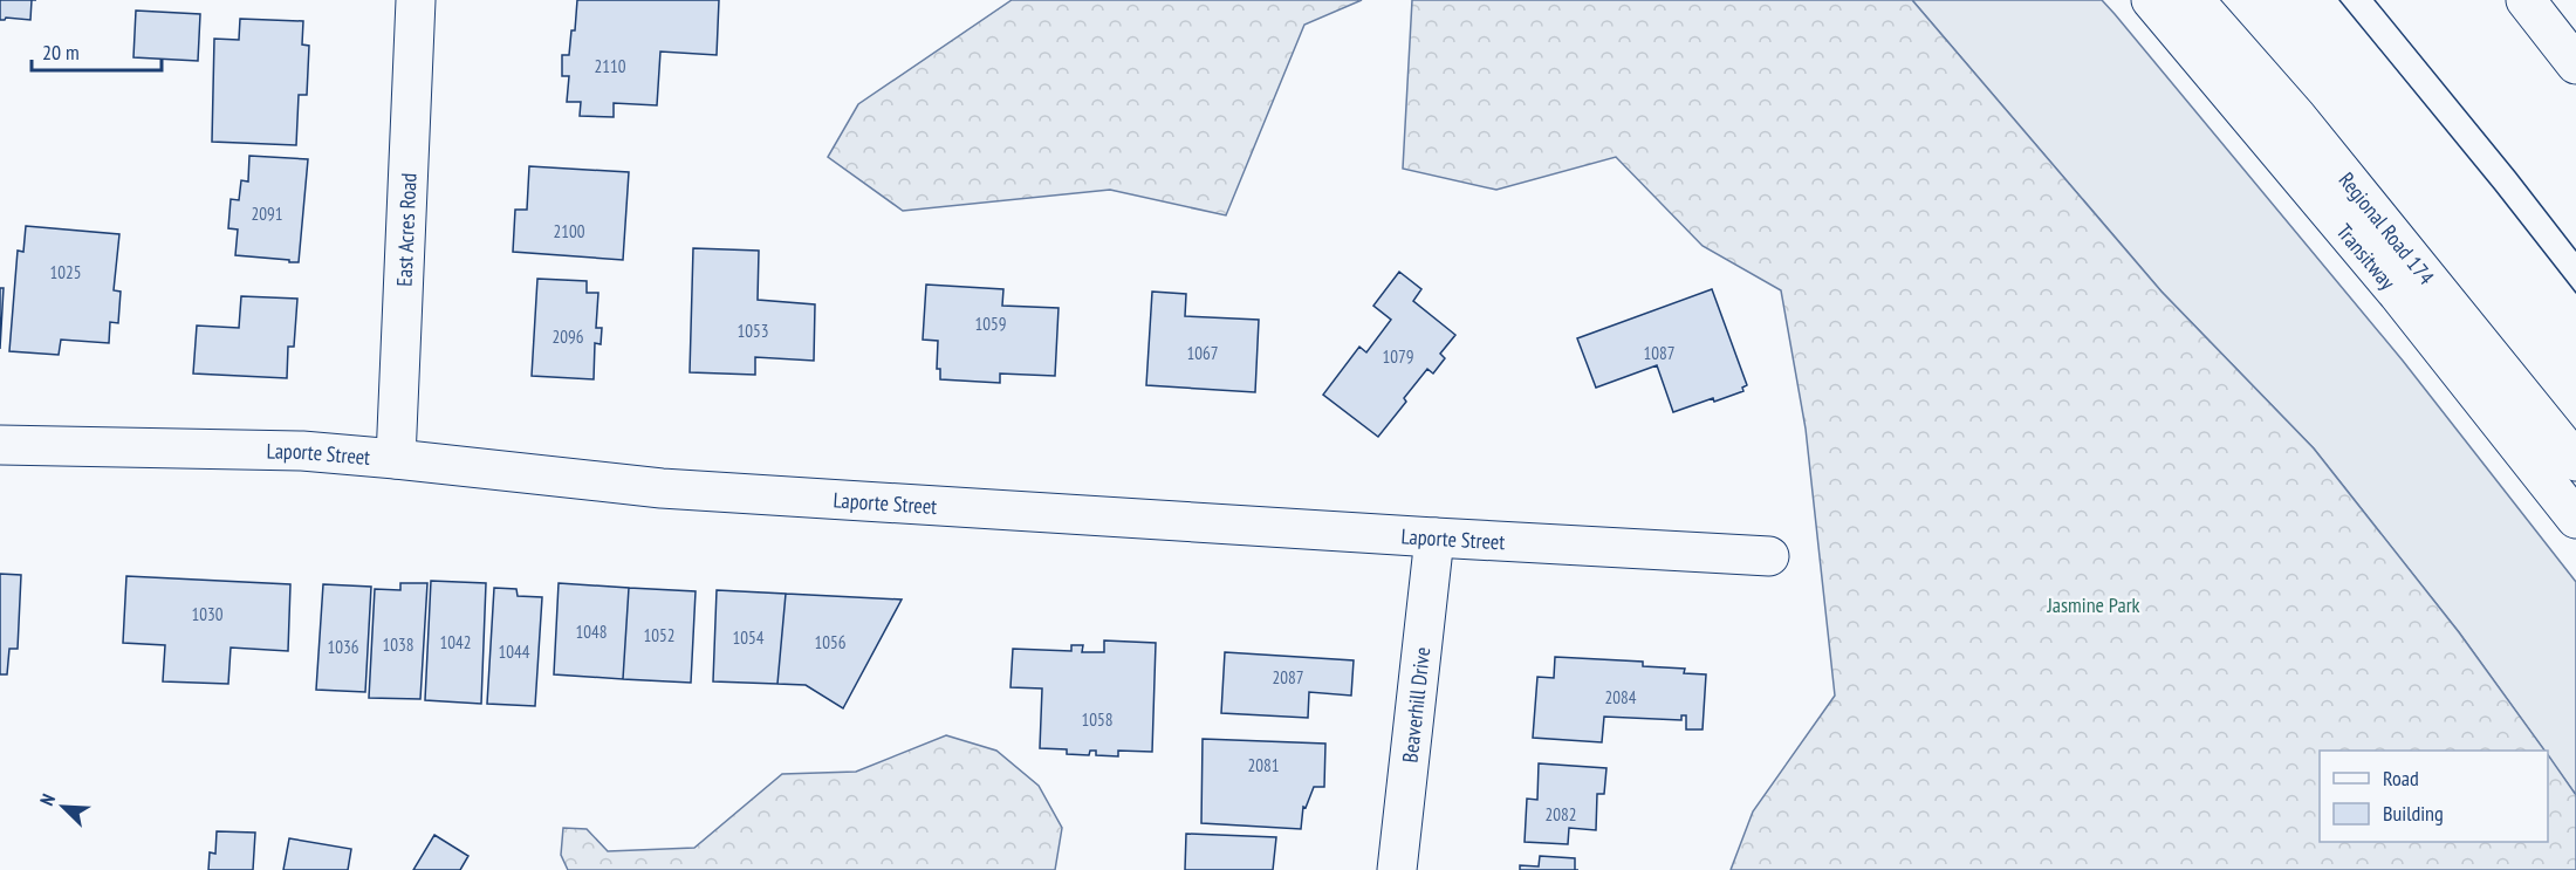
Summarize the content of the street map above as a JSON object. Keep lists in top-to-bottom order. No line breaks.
{"streets":{"main road":["Regional Road 174","East Acres Road","Transitway","Laporte Street","Beaverhill Drive"]},"crossings":[["East Acres Road","Laporte Street"],["Laporte Street","Beaverhill Drive"]],"parks":["Jasmine Park"],"house_numbers":["2110","2091","2100","1025","1059","1053","2096","1067","1087","1079","1030","1048","1052","1054","1042","1056","1038","1036","1044","2087","2084","1058","2081","2082"],"legend":["Road","Building"],"scale_bar":"20 m","north":"top left"}
